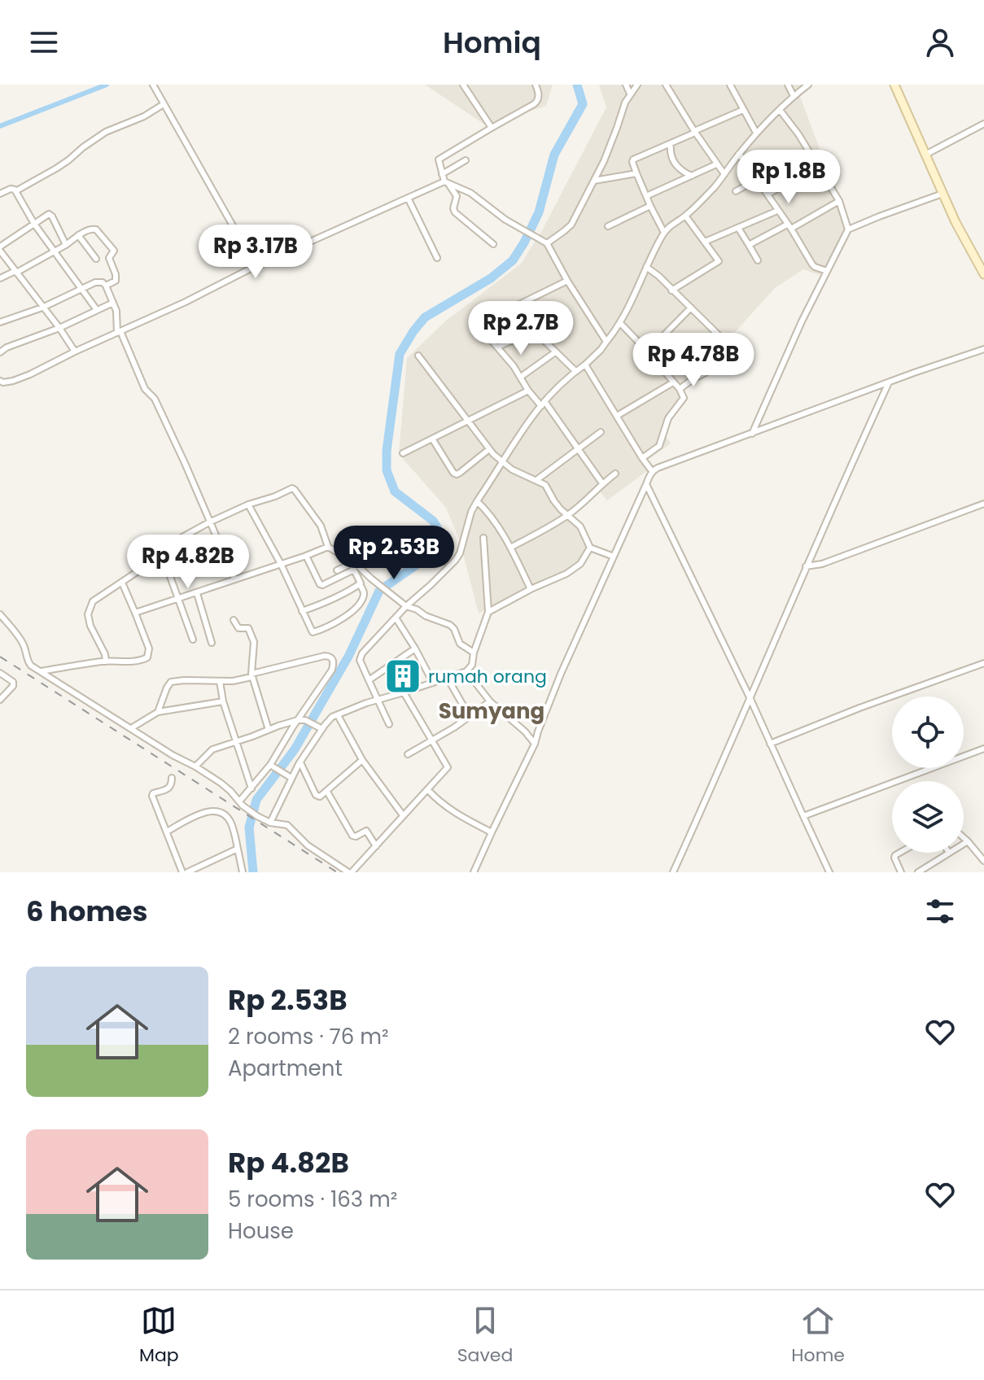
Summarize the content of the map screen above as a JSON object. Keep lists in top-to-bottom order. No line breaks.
{"districts":["Sumyang"],"places":{"building":["rumah orang"]},"page":{"header":"Homiq","price":["Rp 1.8B","Rp 3.17B","Rp 2.7B","Rp 4.78B","Rp 2.53B","Rp 4.82B"],"heading":"6 homes","list":[{"name":"Rp 2.53B","note":"2 rooms · 76 m² · Apartment"},{"name":"Rp 4.82B","note":"5 rooms · 163 m² · House"}],"tabs":["Map","Saved","Home"]}}
